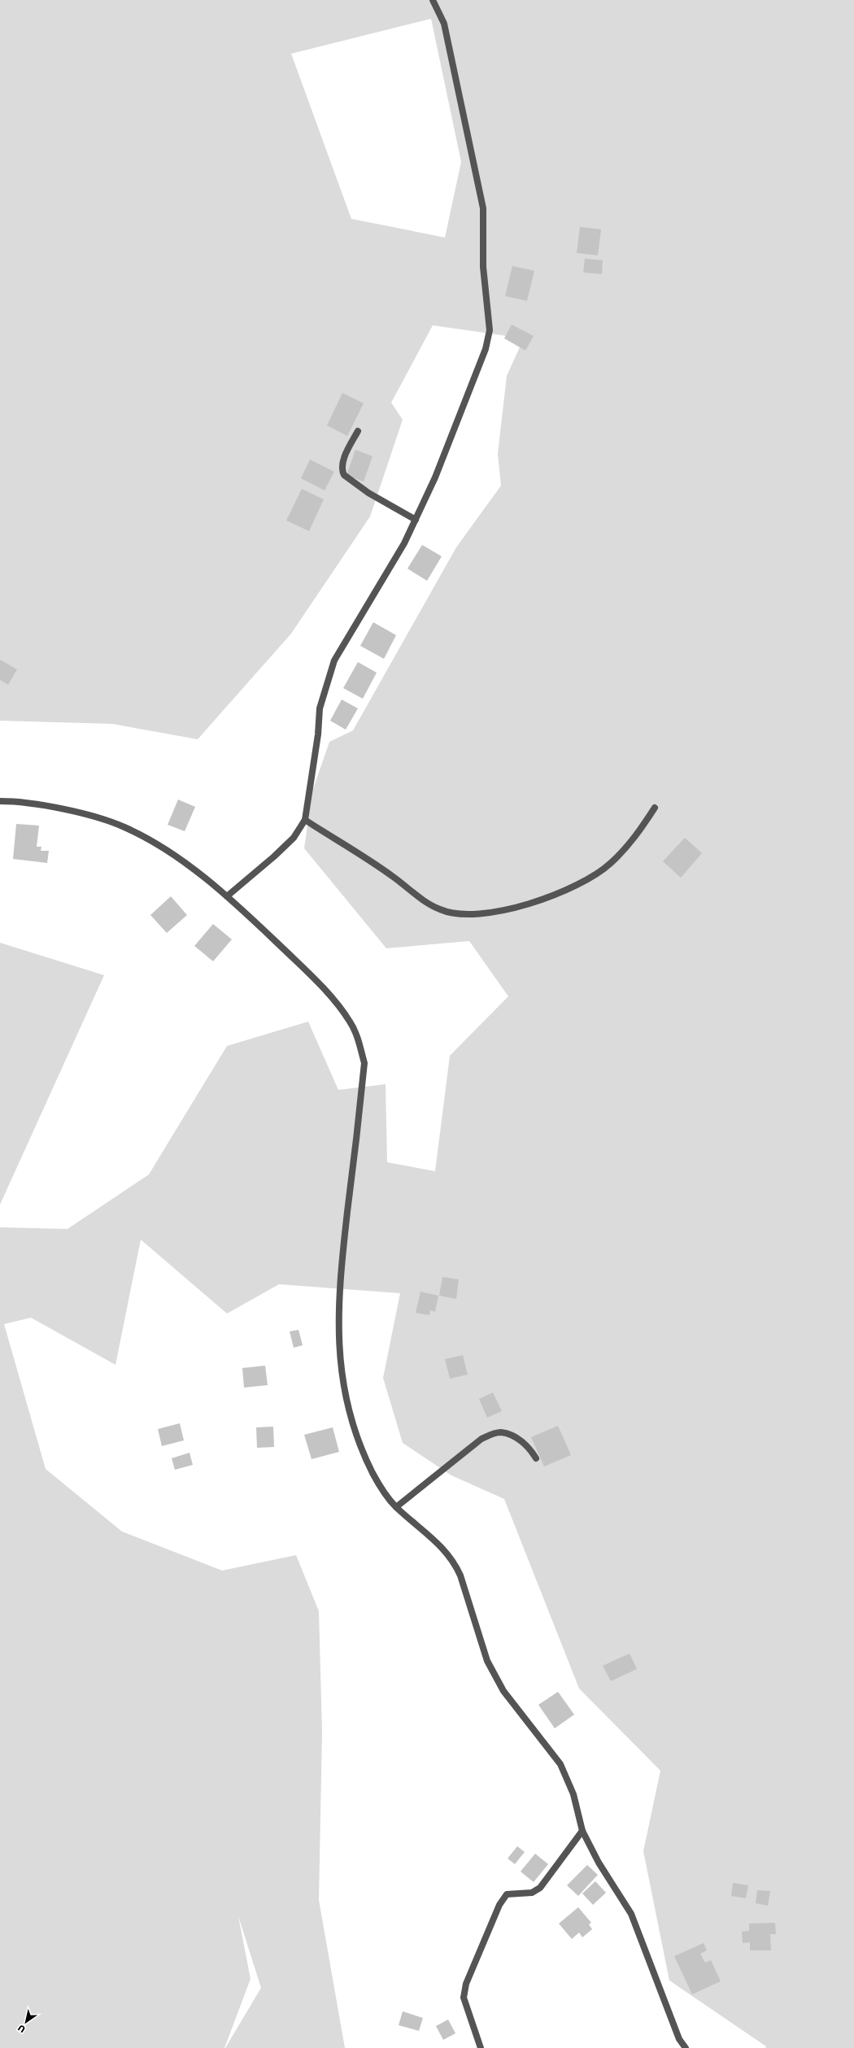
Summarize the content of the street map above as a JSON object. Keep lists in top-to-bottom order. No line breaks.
{"north":"bottom left"}
